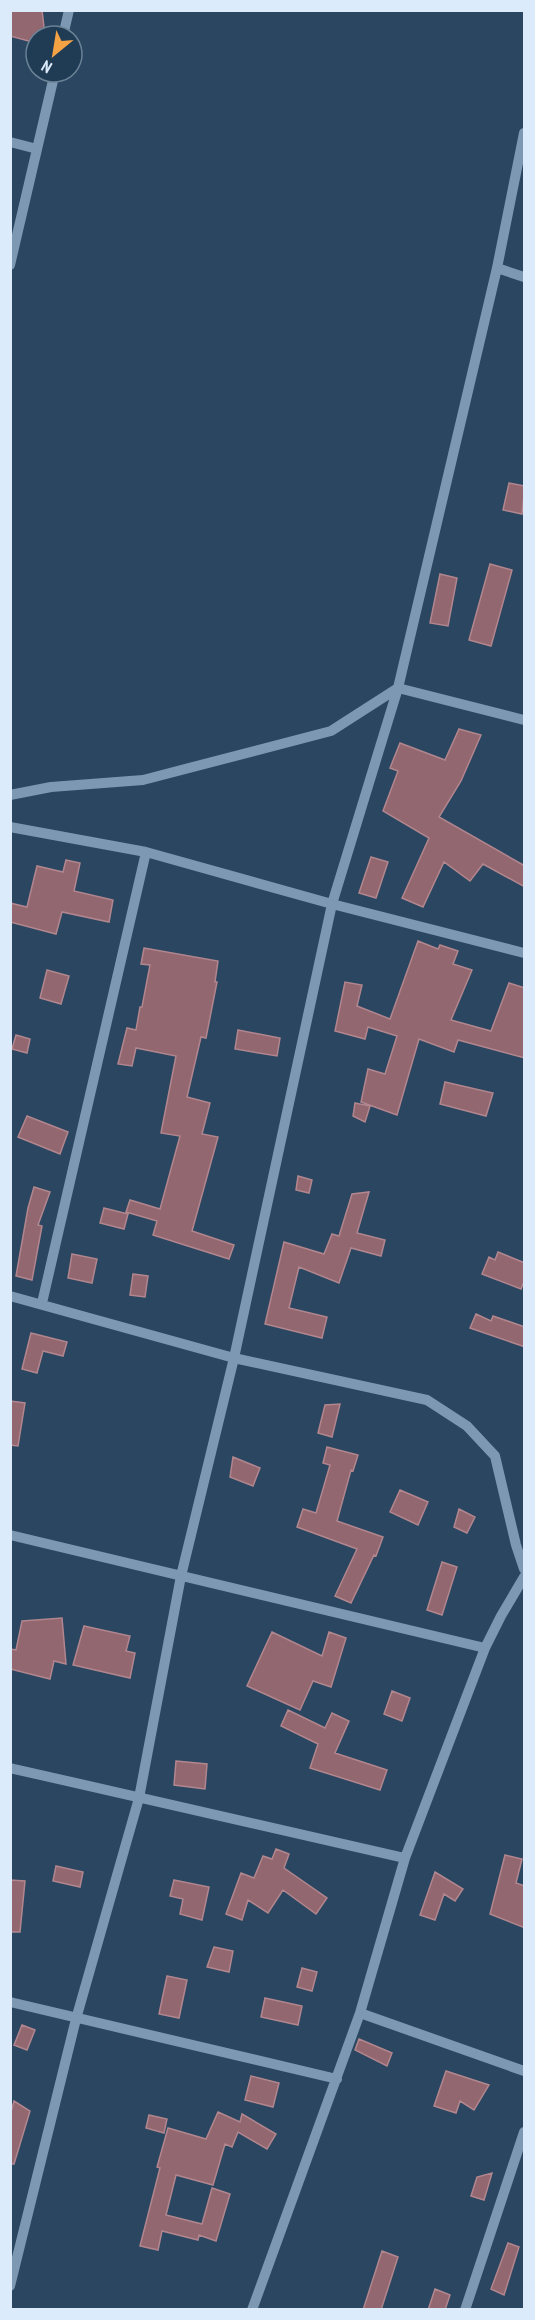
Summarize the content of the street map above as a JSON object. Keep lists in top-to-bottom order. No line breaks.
{"north":"bottom left"}
